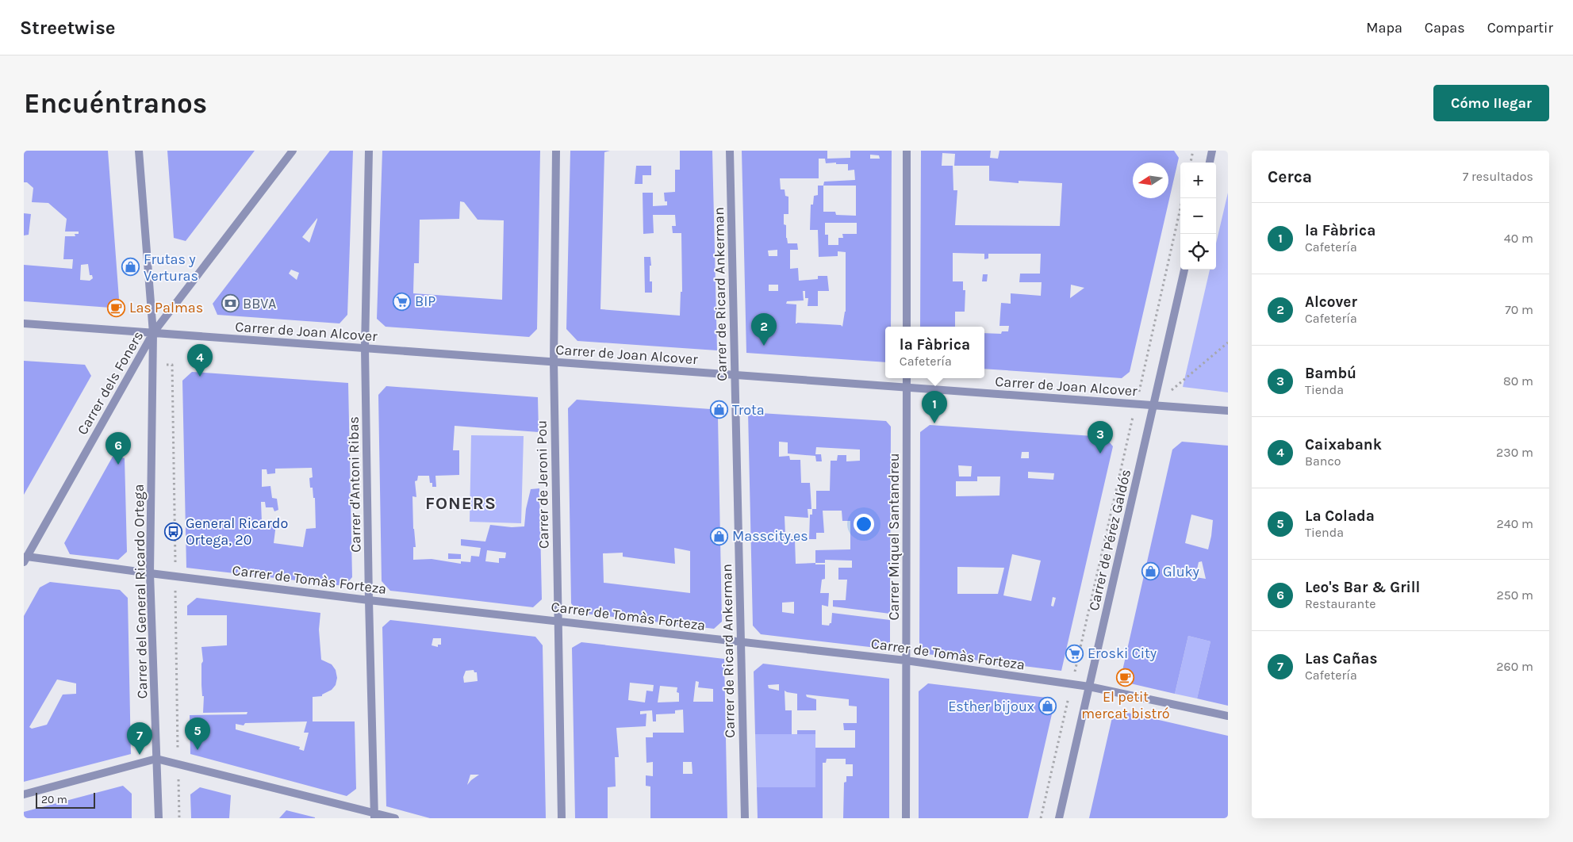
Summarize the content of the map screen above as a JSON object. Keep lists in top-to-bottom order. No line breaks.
{"streets":{"street":["Carrer de Ricard Ankerman","Carrer de Joan Alcover","Carrer dels Foners","Carrer d'Antoni Ribas","Carrer de Jeroni Pou","Carrer Miquel Santandreu","Carrer de Pérez Galdós","Carrer de Tomàs Forteza","Carrer del General Ricardo Ortega"]},"crossings":[["Carrer de Ricard Ankerman","Carrer de Joan Alcover"],["Carrer de Ricard Ankerman","Carrer de Tomàs Forteza"],["Carrer de Joan Alcover","Carrer dels Foners"],["Carrer de Joan Alcover","Carrer d'Antoni Ribas"],["Carrer de Joan Alcover","Carrer de Jeroni Pou"],["Carrer de Joan Alcover","Carrer Miquel Santandreu"],["Carrer de Joan Alcover","Carrer de Pérez Galdós"],["Carrer de Joan Alcover","Carrer del General Ricardo Ortega"],["Carrer dels Foners","Carrer de Tomàs Forteza"],["Carrer dels Foners","Carrer del General Ricardo Ortega"],["Carrer d'Antoni Ribas","Carrer de Tomàs Forteza"],["Carrer de Jeroni Pou","Carrer de Tomàs Forteza"],["Carrer Miquel Santandreu","Carrer de Tomàs Forteza"],["Carrer de Pérez Galdós","Carrer de Tomàs Forteza"],["Carrer de Tomàs Forteza","Carrer del General Ricardo Ortega"]],"districts":["FONERS"],"places":{"shop":["Frutas y Verturas","Trota","Masscity.es","Gluky","Esther bijoux"],"supermarket":["BIP","Eroski City"],"bank":["BBVA"],"cafe":["Las Palmas","El petit mercat bistró"],"bus stop":["General Ricardo Ortega, 20"]},"scale_bar":"20 m","north":"left","page":{"header":"Streetwise","nav":["Mapa","Capas","Compartir"],"buttons":"Cómo llegar","title":"Encuéntranos","heading":["Cerca","7 resultados"],"map_buttons":["+","−"],"list":[{"mark":"1","name":"la Fàbrica","note":"Cafetería","value":"40 m"},{"mark":"2","name":"Alcover","note":"Cafetería","value":"70 m"},{"mark":"3","name":"Bambú","note":"Tienda","value":"80 m"},{"mark":"4","name":"Caixabank","note":"Banco","value":"230 m"},{"mark":"5","name":"La Colada","note":"Tienda","value":"240 m"},{"mark":"6","name":"Leo's Bar & Grill","note":"Restaurante","value":"250 m"},{"mark":"7","name":"Las Cañas","note":"Cafetería","value":"260 m"}],"pins":["2","4","1","3","6","5","7"],"popup":["la Fàbrica","Cafetería"],"scale":"20 m"}}
